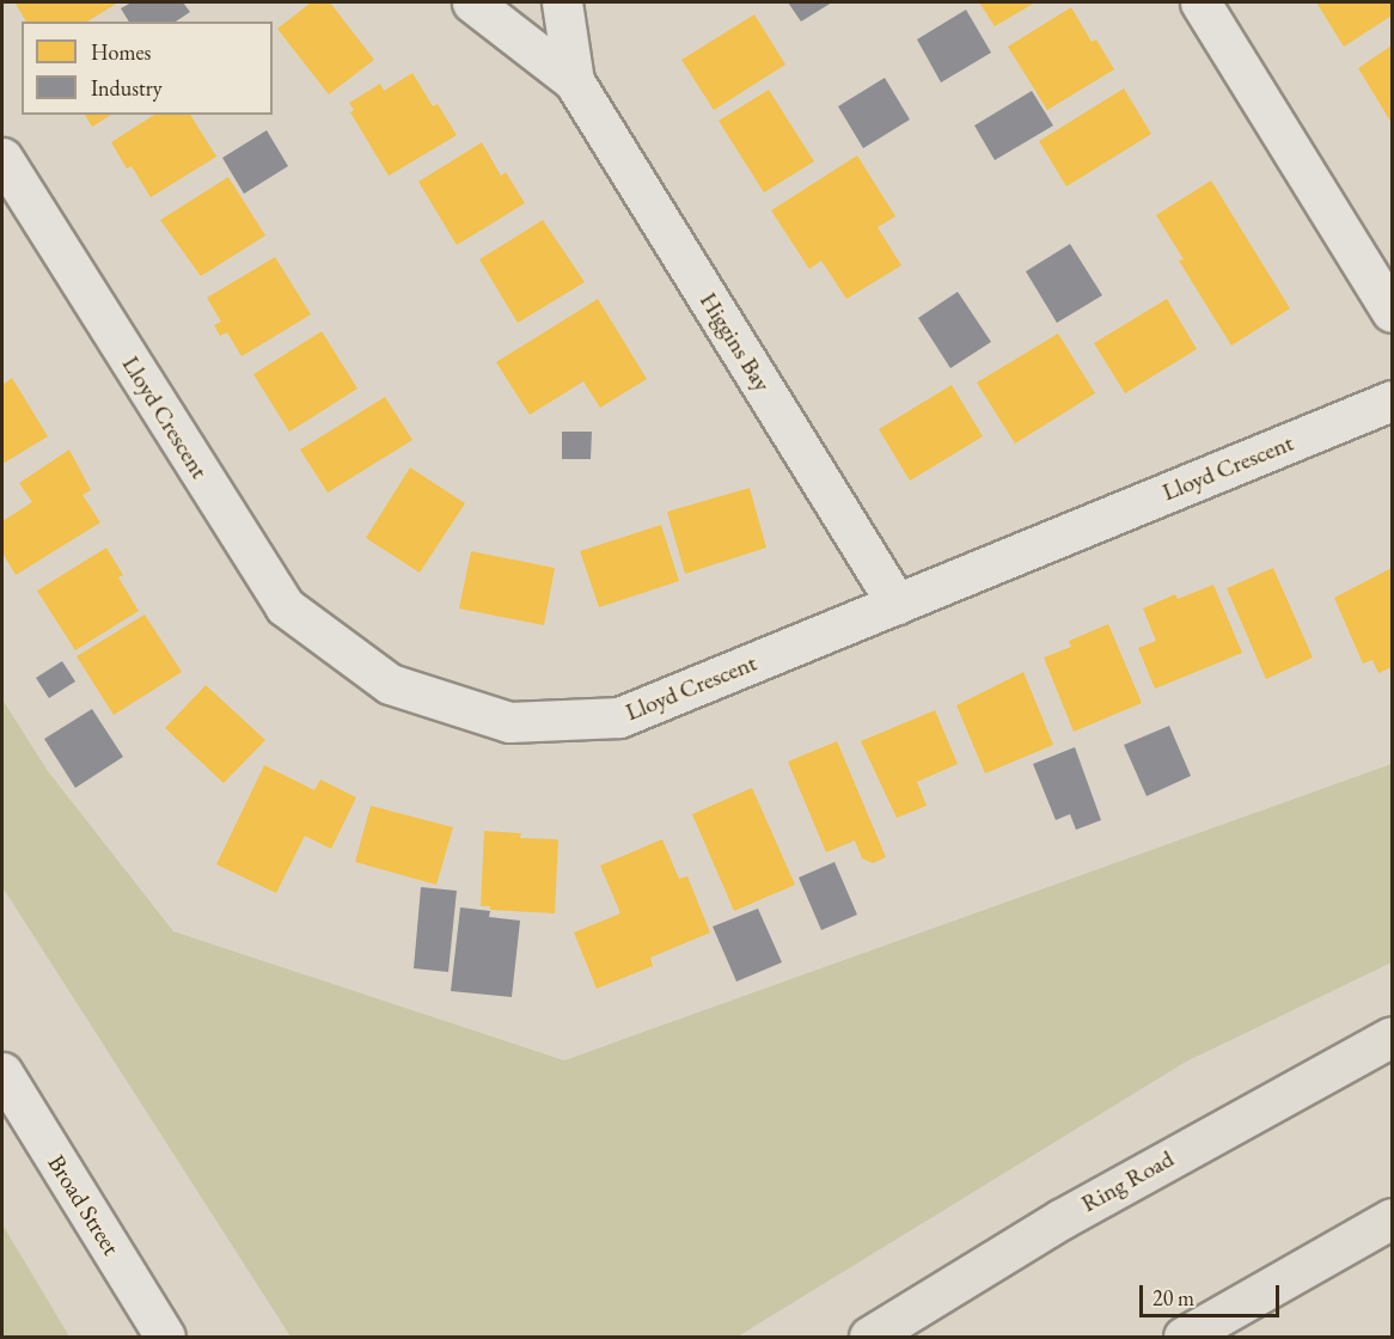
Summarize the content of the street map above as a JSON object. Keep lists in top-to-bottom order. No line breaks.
{"streets":{"highway":["Ring Road"],"street":["Higgins Bay","Lloyd Crescent","Broad Street"]},"crossings":[["Higgins Bay","Lloyd Crescent"]],"legend":["Homes","Industry"],"scale_bar":"20 m"}
